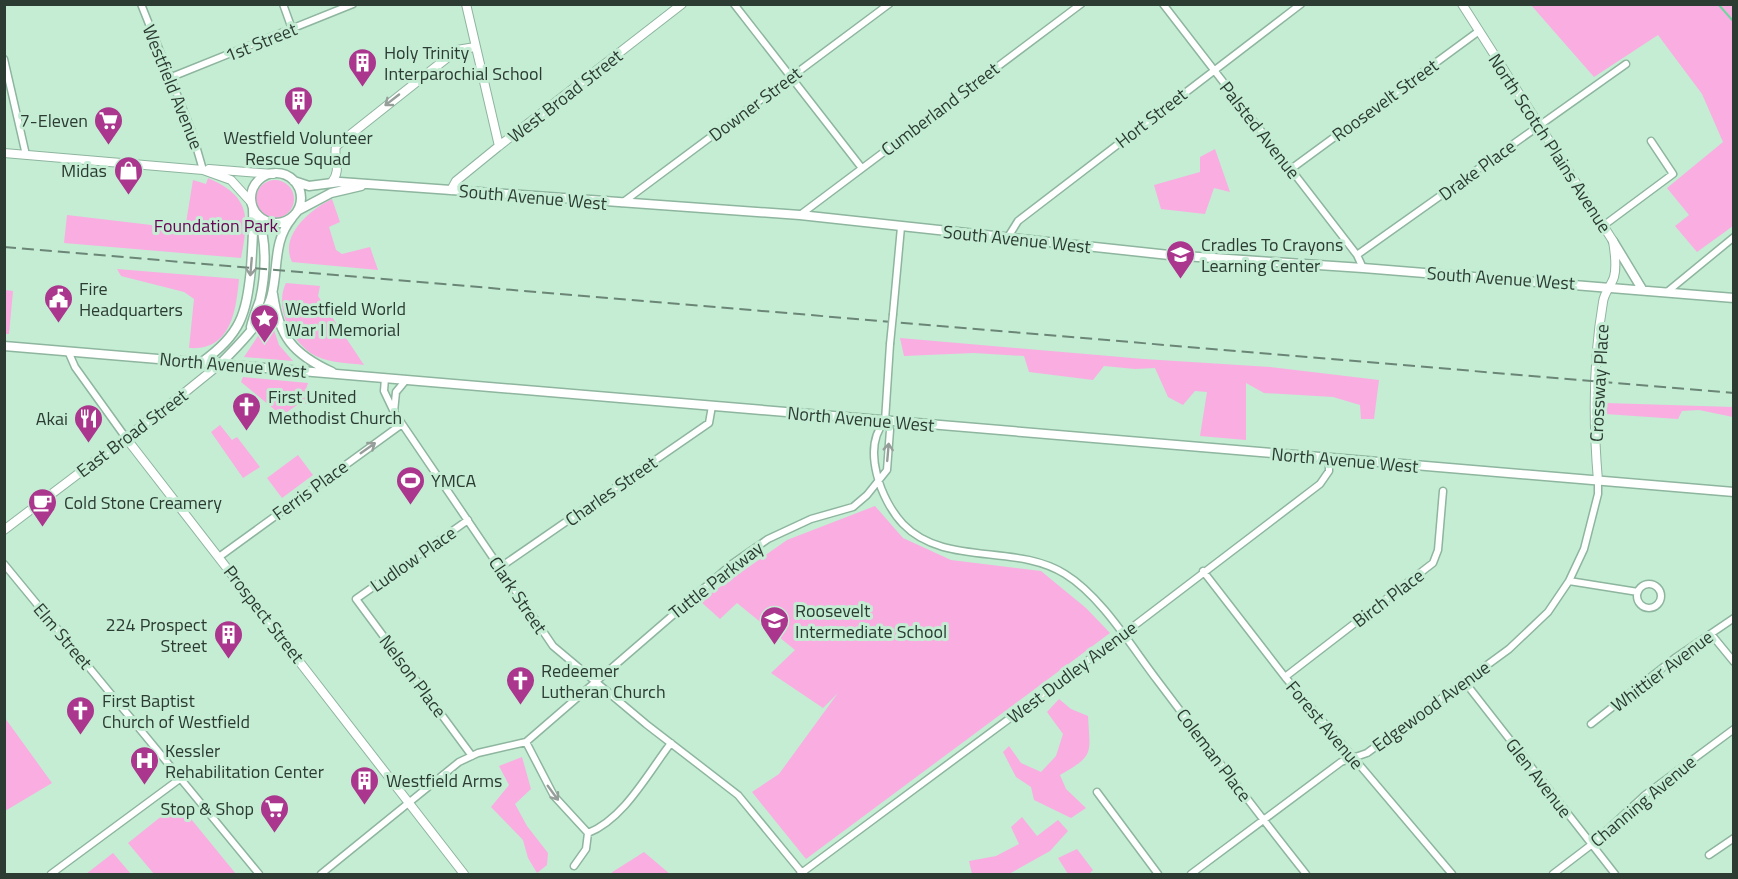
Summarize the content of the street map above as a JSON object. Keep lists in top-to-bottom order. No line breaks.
{"streets":{"main road":["South Avenue West","North Avenue West","East Broad Street"],"street":["1st Street","Westfield Avenue","West Broad Street","Roosevelt Street","Downer Street","Cumberland Street","Hort Street","Palsted Avenue","North Scotch Plains Avenue","Drake Place","Crossway Place","Ferris Place","Charles Street","Ludlow Place","Tuttle Parkway","Clark Street","Birch Place","Prospect Street","Elm Street","Whittier Avenue","West Dudley Avenue","Nelson Place","Edgewood Avenue","Forest Avenue","Coleman Place","Glen Avenue","Channing Avenue"]},"crossings":[["1st Street","Westfield Avenue"],["West Broad Street","South Avenue West"],["Roosevelt Street","Palsted Avenue"],["Roosevelt Street","North Scotch Plains Avenue"],["Downer Street","South Avenue West"],["Cumberland Street","South Avenue West"],["Hort Street","Palsted Avenue"],["Hort Street","South Avenue West"],["Palsted Avenue","Drake Place"],["Palsted Avenue","South Avenue West"],["North Scotch Plains Avenue","Drake Place"],["North Scotch Plains Avenue","South Avenue West"],["North Scotch Plains Avenue","Crossway Place"],["South Avenue West","Crossway Place"],["South Avenue West","East Broad Street"],["South Avenue West","Tuttle Parkway"],["North Avenue West","Crossway Place"],["North Avenue West","East Broad Street"],["North Avenue West","Charles Street"],["North Avenue West","Tuttle Parkway"],["North Avenue West","Clark Street"],["North Avenue West","Prospect Street"],["North Avenue West","West Dudley Avenue"],["North Avenue West","Edgewood Avenue"],["Crossway Place","Edgewood Avenue"],["East Broad Street","Prospect Street"],["Ferris Place","Clark Street"],["Ferris Place","Prospect Street"],["Charles Street","Clark Street"],["Ludlow Place","Clark Street"],["Ludlow Place","Nelson Place"],["Tuttle Parkway","Clark Street"],["Tuttle Parkway","West Dudley Avenue"],["Tuttle Parkway","Coleman Place"],["Clark Street","West Dudley Avenue"],["Birch Place","Forest Avenue"],["West Dudley Avenue","Forest Avenue"],["West Dudley Avenue","Coleman Place"],["Edgewood Avenue","Forest Avenue"],["Edgewood Avenue","Coleman Place"],["Edgewood Avenue","Glen Avenue"],["Glen Avenue","Channing Avenue"]],"one_way":["Ferris Place"],"parks":["Foundation Park"],"places":{"building":["Holy Trinity Interparochial School","Westfield Volunteer Rescue Squad","224 Prospect Street","Westfield Arms"],"supermarket":["7-Eleven","Stop & Shop"],"shop":["Midas"],"school or university":["Cradles To Crayons Learning Center","Roosevelt Intermediate School"],"public building":["Fire Headquarters"],"place":["Westfield World War I Memorial"],"church":["First United Methodist Church","Redeemer Lutheran Church","First Baptist Church of Westfield"],"restaurant":["Akai"],"sports":["YMCA"],"cafe":["Cold Stone Creamery"],"hospital":["Kessler Rehabilitation Center"]}}
